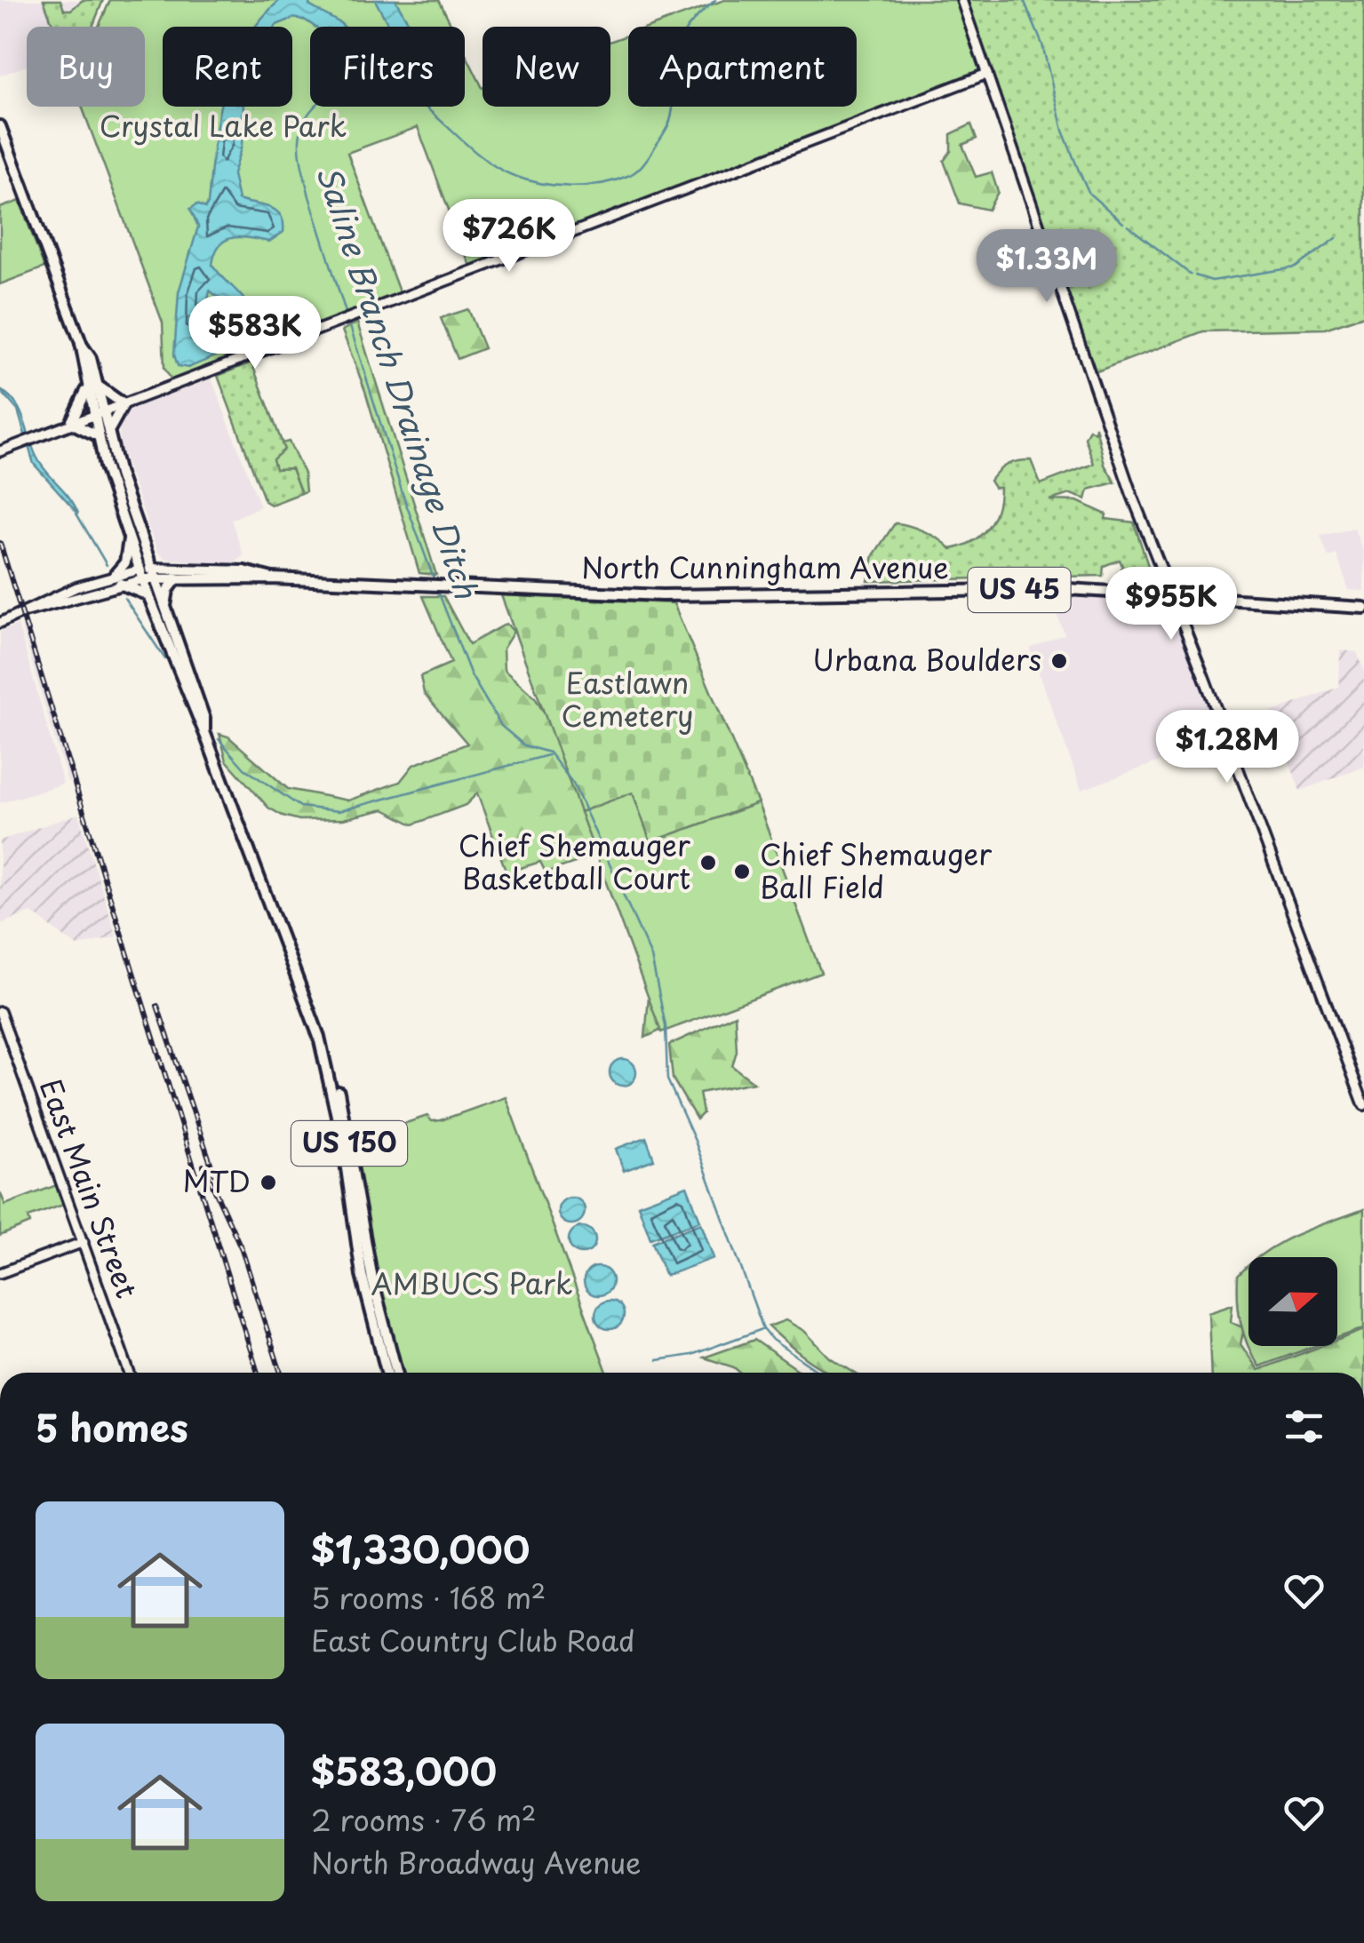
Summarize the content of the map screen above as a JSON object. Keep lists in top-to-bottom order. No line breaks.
{"streets":{"main road":["North Cunningham Avenue","US 45","US 150"],"street":["East Main Street"]},"crossings":[["North Cunningham Avenue","US 150"]],"water":["Saline Branch Drainage Ditch"],"parks":["Crystal Lake Park","Eastlawn Cemetery","AMBUCS Park"],"places":["Urbana Boulders","Chief Shemauger Basketball Court","Chief Shemauger Ball Field","MTD"],"north":"right","page":{"chip":["Buy","Rent","Filters","New","Apartment"],"price":["$726K","$1.33M","$583K","$955K","$1.28M"],"heading":"5 homes","list":[{"name":"$1,330,000","note":"5 rooms · 168 m² · East Country Club Road"},{"name":"$583,000","note":"2 rooms · 76 m² · North Broadway Avenue"}]}}
